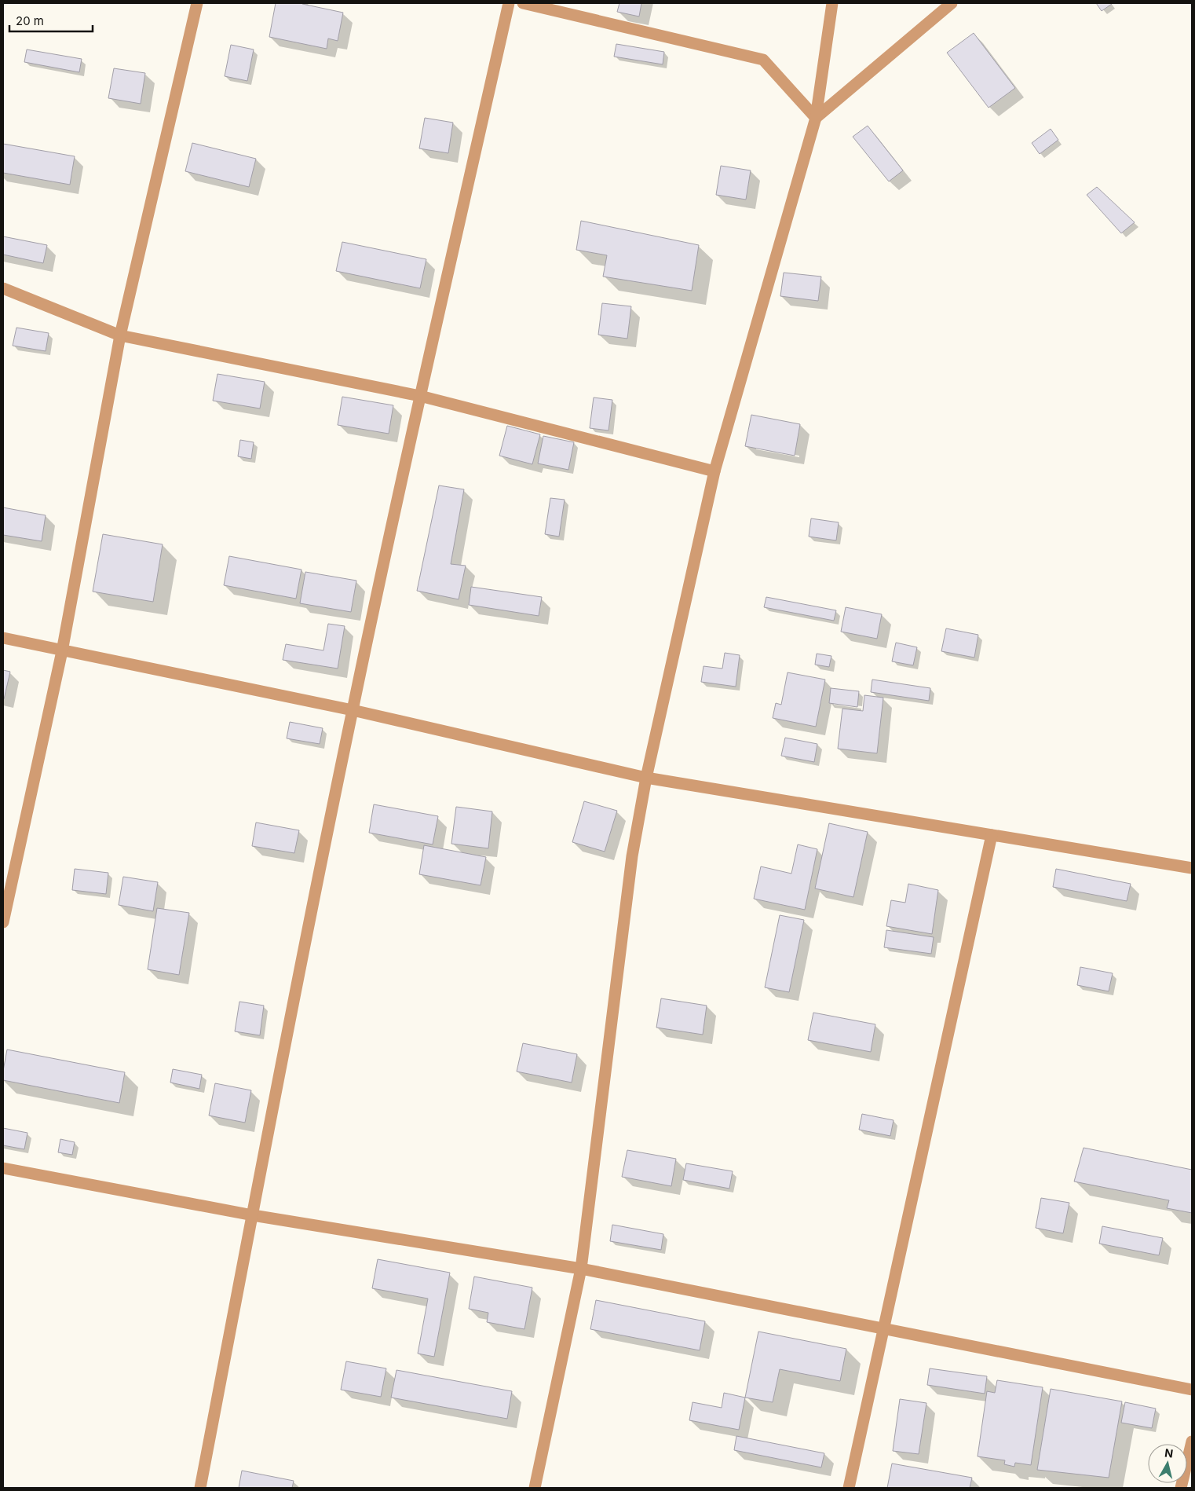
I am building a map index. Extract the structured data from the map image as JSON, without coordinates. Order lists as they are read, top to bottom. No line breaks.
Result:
{"scale_bar":"20 m","north":"top"}
